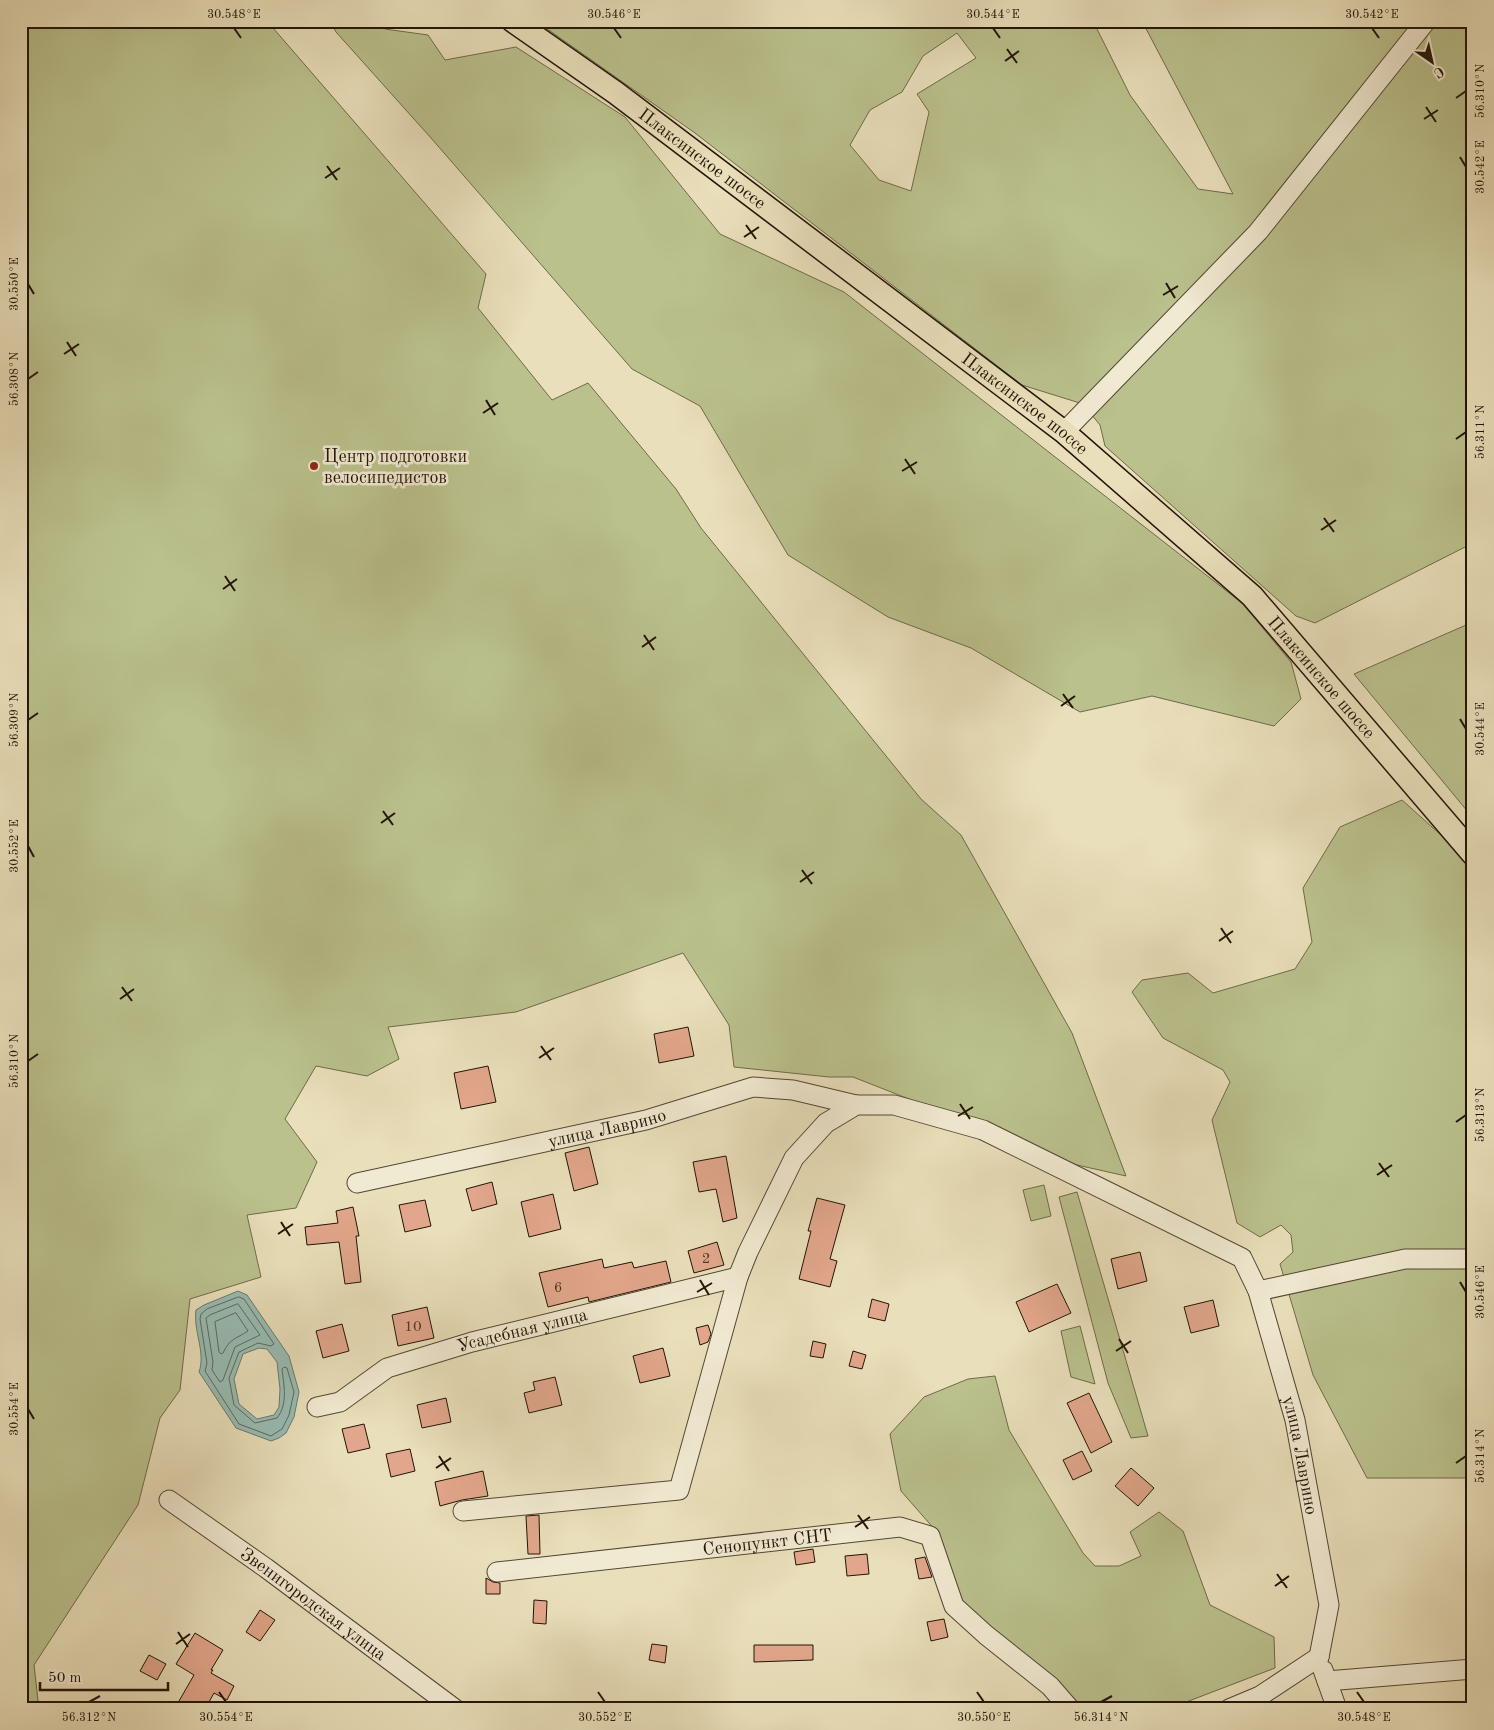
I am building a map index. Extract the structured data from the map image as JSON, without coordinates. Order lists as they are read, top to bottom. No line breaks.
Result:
{"streets":{"main road":["Плаксинское шоссе"],"street":["улица Лаврино","Усадебная улица","Сенопункт СНТ","Звенигородская улица"]},"places":["Центр подготовки велосипедистов"],"house_numbers":["2","6","10"],"scale_bar":"50 m","north":"bottom right","coordinates":["30.548°E","30.546°E","30.544°E","30.542°E","56.310°N","30.550°E","56.308°N","56.311°N","56.309°N","30.552°E","56.313°N","30.554°E","56.314°N","56.312°N"]}
